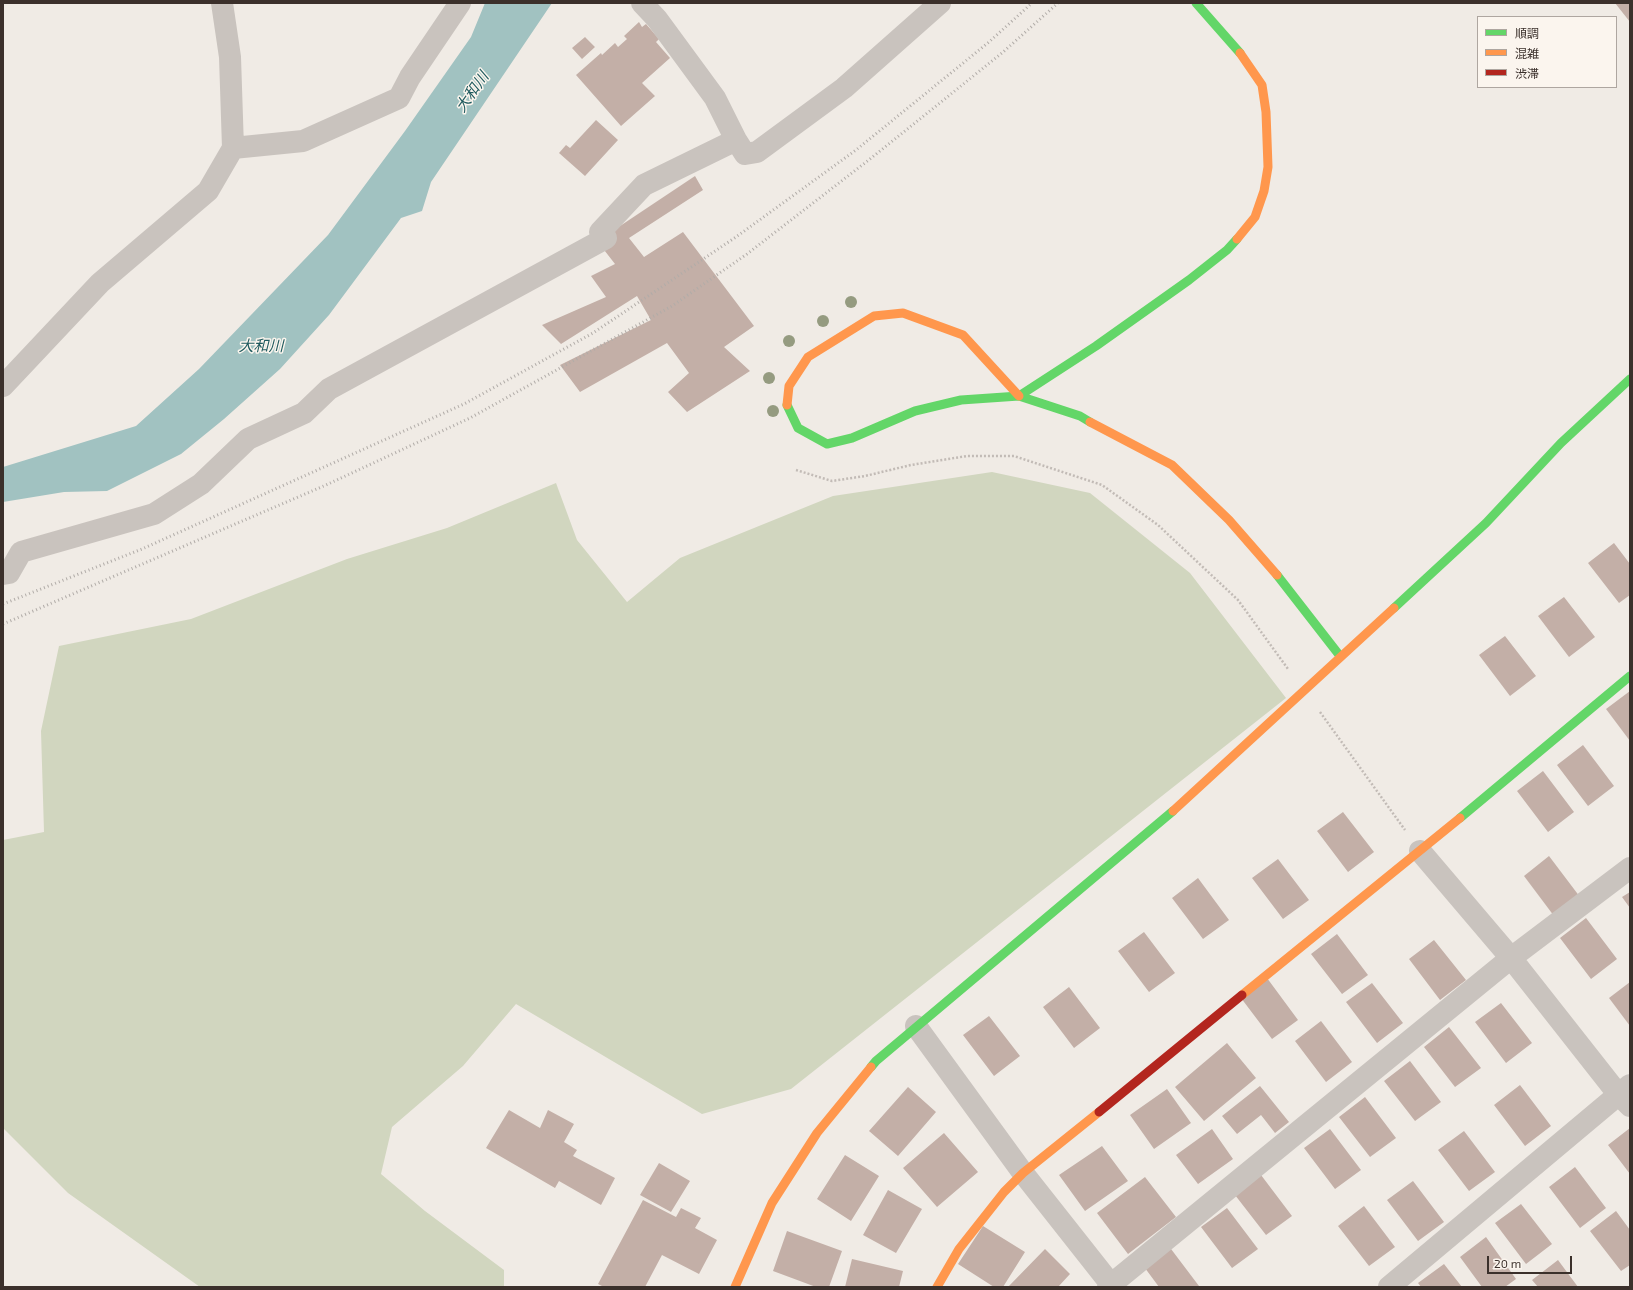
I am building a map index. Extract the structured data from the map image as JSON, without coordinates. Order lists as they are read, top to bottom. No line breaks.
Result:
{"water":["大和川"],"legend":["順調","混雑","渋滞"],"scale_bar":"20 m"}
